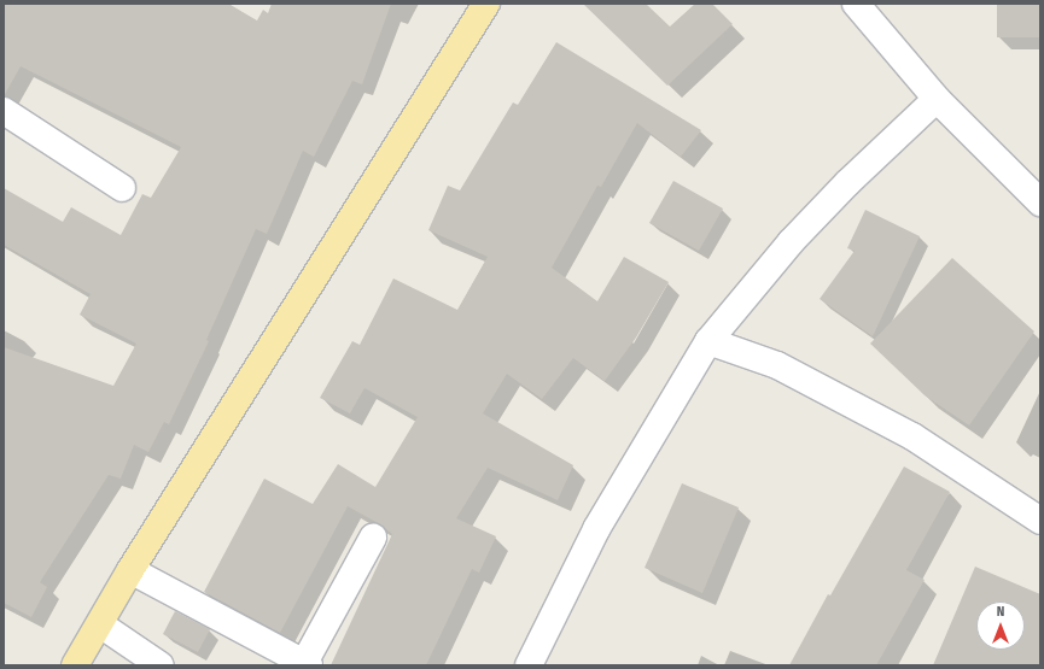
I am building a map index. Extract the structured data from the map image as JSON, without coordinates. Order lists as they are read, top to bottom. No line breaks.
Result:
{"north":"top"}
